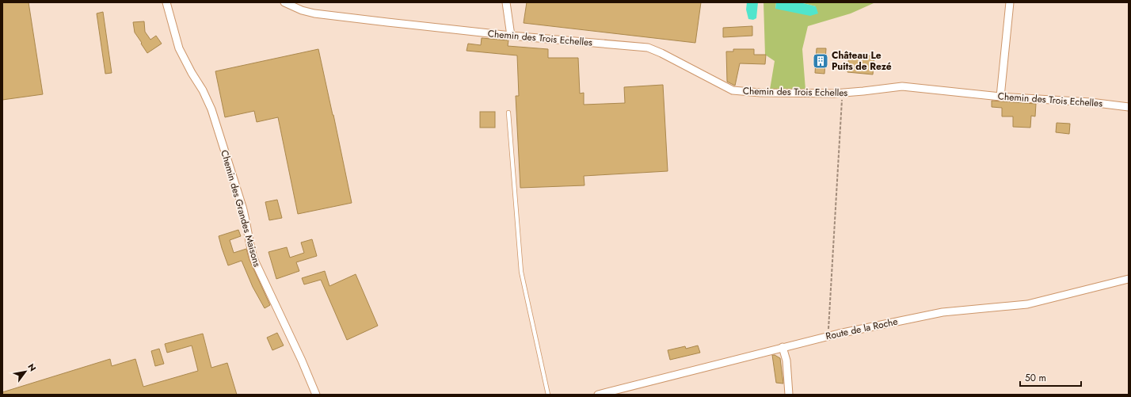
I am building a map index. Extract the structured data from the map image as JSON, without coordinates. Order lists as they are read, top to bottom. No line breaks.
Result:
{"streets":{"street":["Chemin des Trois Echelles","Chemin des Grandes Maisons","Route de la Roche"]},"places":{"building":["Château Le Puits de Rezé"]},"scale_bar":"50 m","north":"top right"}
